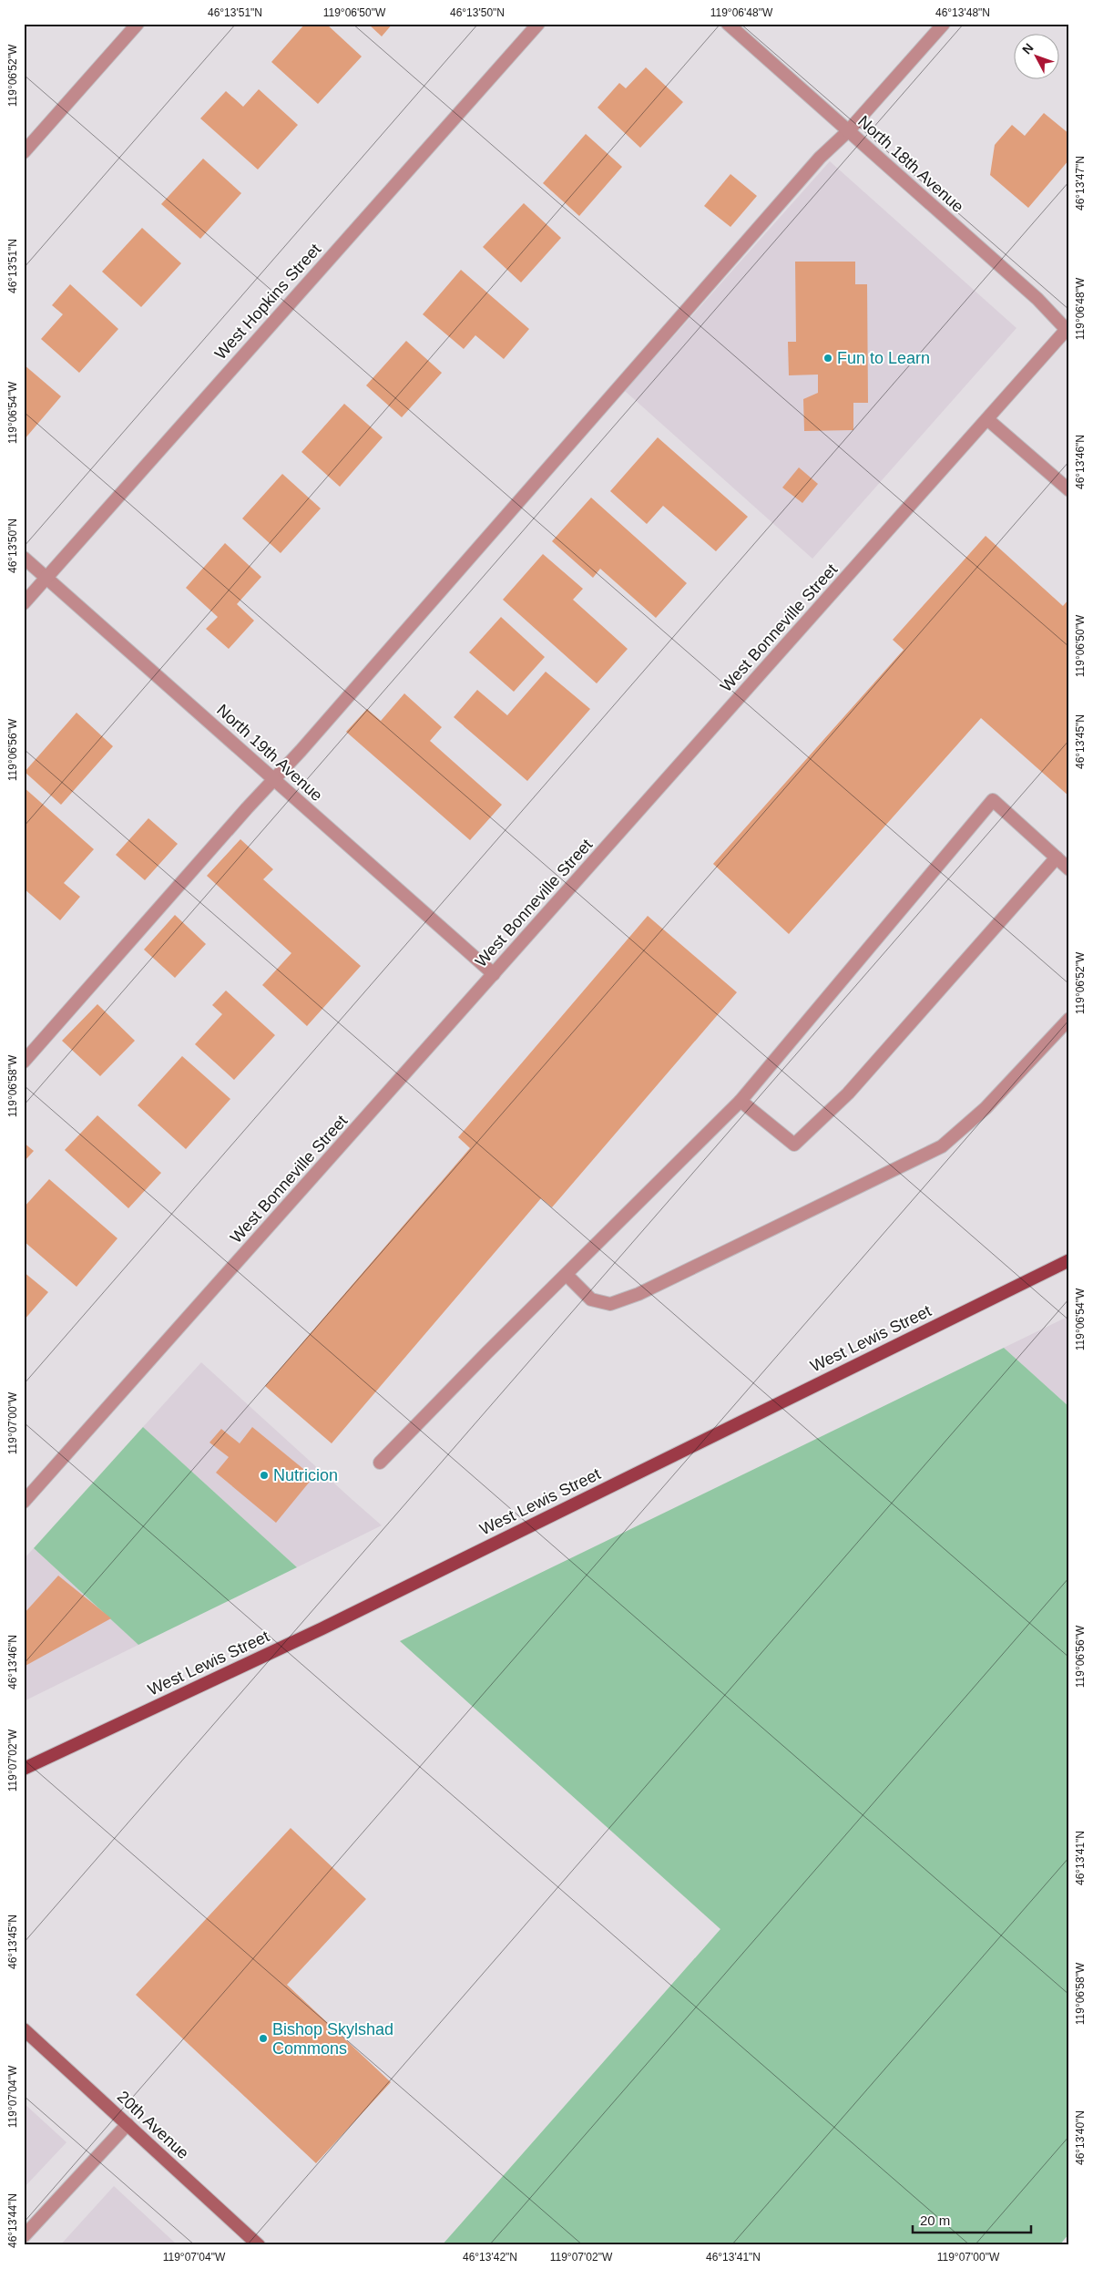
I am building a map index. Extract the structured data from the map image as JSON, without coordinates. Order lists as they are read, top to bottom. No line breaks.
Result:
{"streets":{"main road":["West Lewis Street","20th Avenue"],"street":["North 18th Avenue","West Hopkins Street","West Bonneville Street","North 19th Avenue"]},"crossings":[["North 18th Avenue","West Bonneville Street"],["West Hopkins Street","North 19th Avenue"],["West Bonneville Street","North 19th Avenue"]],"places":["Fun to Learn","Nutricion","Bishop Skylshad Commons"],"scale_bar":"20 m","north":"top left","coordinates":["46°13'51\"N","119°06'50\"W","46°13'50\"N","119°06'48\"W","46°13'48\"N","119°06'52\"W","46°13'47\"N","119°06'54\"W","46°13'46\"N","46°13'45\"N","119°06'56\"W","119°06'58\"W","119°07'00\"W","119°07'02\"W","46°13'41\"N","119°07'04\"W","46°13'40\"N","46°13'44\"N","46°13'42\"N"]}
